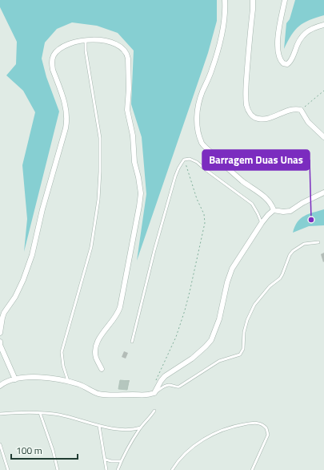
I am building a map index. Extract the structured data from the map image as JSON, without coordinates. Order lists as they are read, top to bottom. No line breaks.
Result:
{"places":["Barragem Duas Unas"],"scale_bar":"100 m"}
